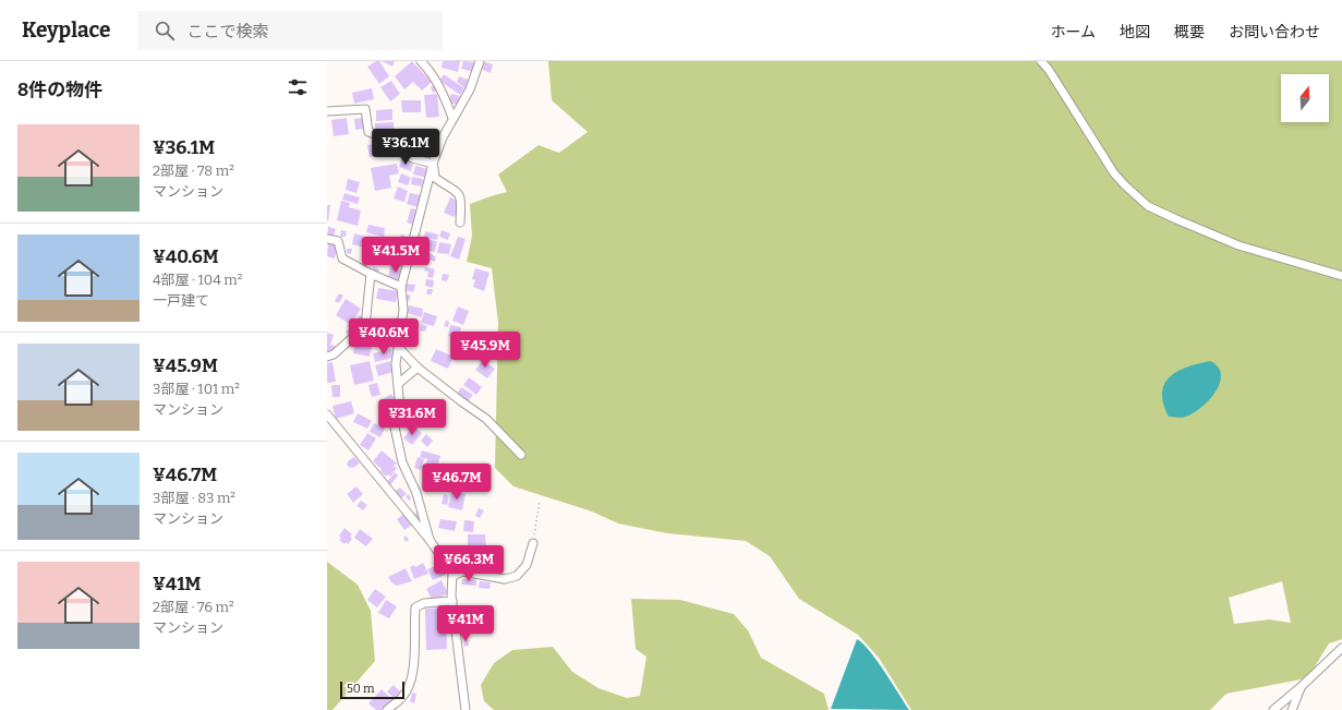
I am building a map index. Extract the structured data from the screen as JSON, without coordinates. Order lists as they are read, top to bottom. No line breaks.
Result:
{"scale_bar":"50 m","north":"top","page":{"header":"Keyplace","search":"ここで検索","nav":["ホーム","地図","概要","お問い合わせ"],"heading":"8件の物件","list":[{"name":"¥36.1M","note":"2部屋 · 78 m² · マンション"},{"name":"¥40.6M","note":"4部屋 · 104 m² · 一戸建て"},{"name":"¥45.9M","note":"3部屋 · 101 m² · マンション"},{"name":"¥46.7M","note":"3部屋 · 83 m² · マンション"},{"name":"¥41M","note":"2部屋 · 76 m² · マンション"}],"price":["¥36.1M","¥41.5M","¥40.6M","¥45.9M","¥31.6M","¥46.7M","¥66.3M","¥41M"],"scale":"50 m"}}
